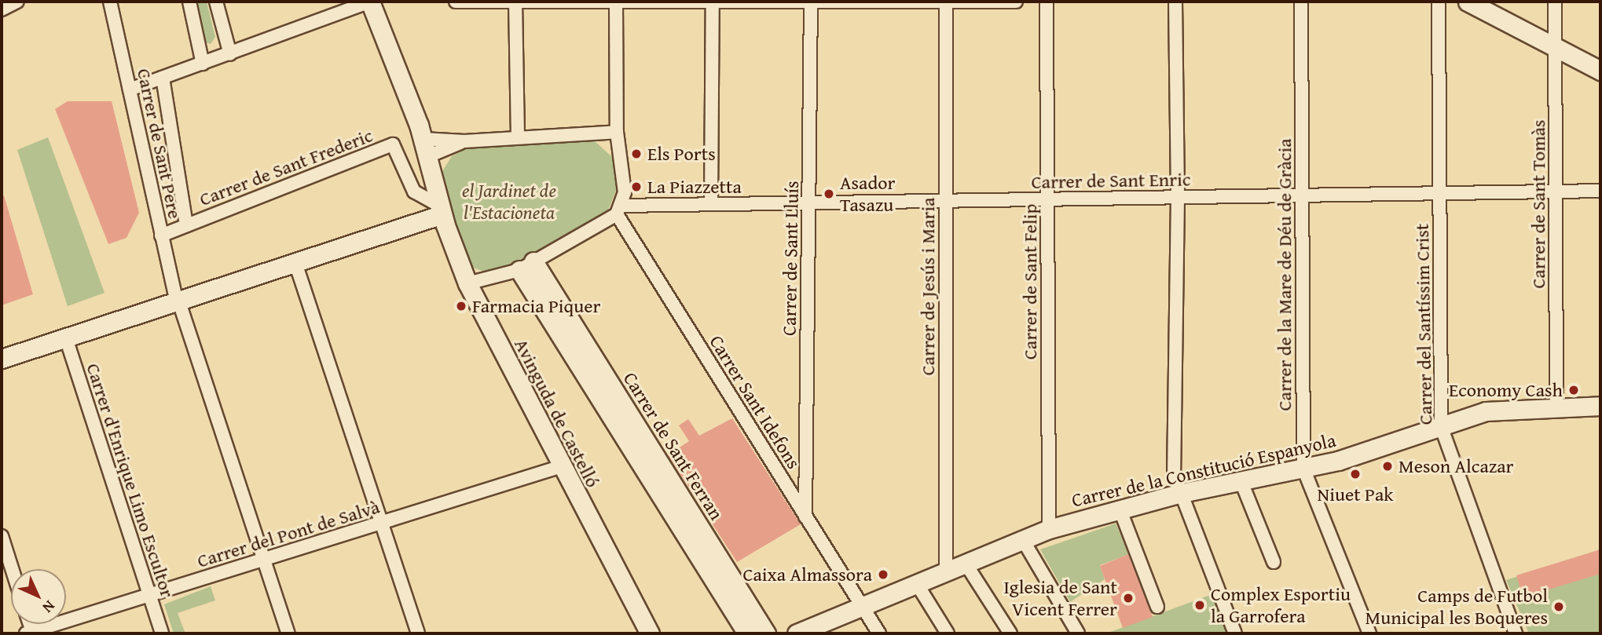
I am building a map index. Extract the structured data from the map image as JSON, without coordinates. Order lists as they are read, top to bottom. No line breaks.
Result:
{"streets":{"street":["Carrer de Sant Pere","Carrer de Sant Frederic","Carrer de Sant Enric","Carrer de Sant Tomàs","Carrer de Sant Lluís","Carrer de la Mare de Déu de Gràcia","Carrer de Sant Felip","Carrer de Jesús i Maria","Carrer del Santíssim Crist","Carrer Sant Idefons","Avinguda de Castelló","Carrer de Sant Ferran","Carrer de la Constitució Espanyola","Carrer d'Enrique Limo Escultor","Carrer del Pont de Salvà"]},"crossings":[["Carrer de Sant Pere","Carrer de Sant Frederic"],["Carrer de Sant Pere","Carrer del Pont de Salvà"],["Carrer de Sant Frederic","Avinguda de Castelló"],["Carrer de Sant Enric","Carrer de Sant Tomàs"],["Carrer de Sant Enric","Carrer de Sant Lluís"],["Carrer de Sant Enric","Carrer de la Mare de Déu de Gràcia"],["Carrer de Sant Enric","Carrer de Sant Felip"],["Carrer de Sant Enric","Carrer de Jesús i Maria"],["Carrer de Sant Enric","Carrer del Santíssim Crist"],["Carrer de Sant Enric","Carrer Sant Idefons"],["Carrer de Sant Tomàs","Carrer de la Constitució Espanyola"],["Carrer de Sant Lluís","Carrer Sant Idefons"],["Carrer de la Mare de Déu de Gràcia","Carrer de la Constitució Espanyola"],["Carrer de Sant Felip","Carrer de la Constitució Espanyola"],["Carrer de Jesús i Maria","Carrer de la Constitució Espanyola"],["Carrer del Santíssim Crist","Carrer de la Constitució Espanyola"],["Carrer Sant Idefons","Carrer de la Constitució Espanyola"],["Avinguda de Castelló","Carrer del Pont de Salvà"],["Carrer d'Enrique Limo Escultor","Carrer del Pont de Salvà"]],"parks":["el Jardinet de l'Estacioneta"],"places":["Els Ports","La Piazzetta","Asador Tasazu","Farmacia Piquer","Economy Cash","Meson Alcazar","Niuet Pak","Caixa Almassora","Iglesia de Sant Vicent Ferrer","Complex Esportiu la Garrofera","Camps de Futbol Municipal les Boqueres"],"north":"bottom right"}
